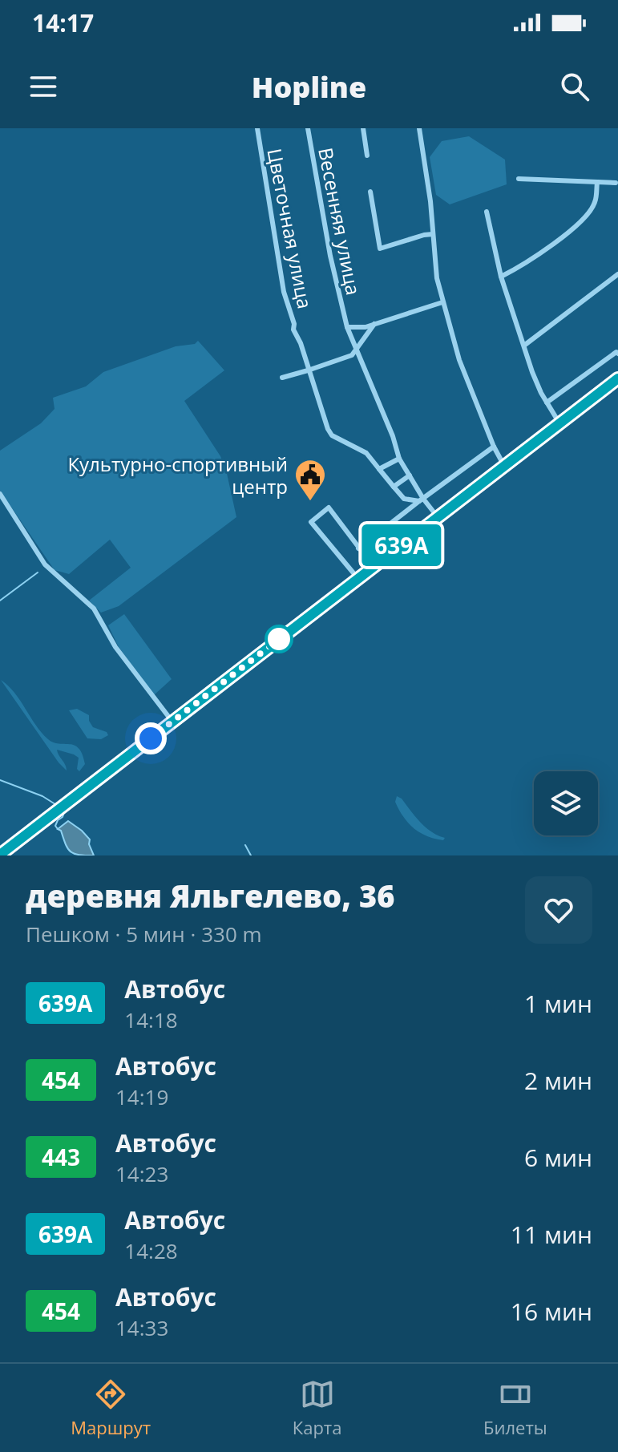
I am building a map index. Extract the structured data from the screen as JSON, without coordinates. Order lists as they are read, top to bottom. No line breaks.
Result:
{"streets":{"street":["Весенняя улица","Цветочная улица"]},"places":{"public building":["Культурно-спортивный центр"]},"lines":["bus line 639А"],"page":{"status":"14:17","header":"Hopline","on_map":"639А","heading":["деревня Яльгелево, 36","Пешком · 5 мин · 330 m"],"list":[{"mark":"639А","name":"Автобус","note":"14:18","value":"1 мин"},{"mark":"454","name":"Автобус","note":"14:19","value":"2 мин"},{"mark":"443","name":"Автобус","note":"14:23","value":"6 мин"},{"mark":"639А","name":"Автобус","note":"14:28","value":"11 мин"},{"mark":"454","name":"Автобус","note":"14:33","value":"16 мин"}],"tabs":["Маршрут","Карта","Билеты"]}}
